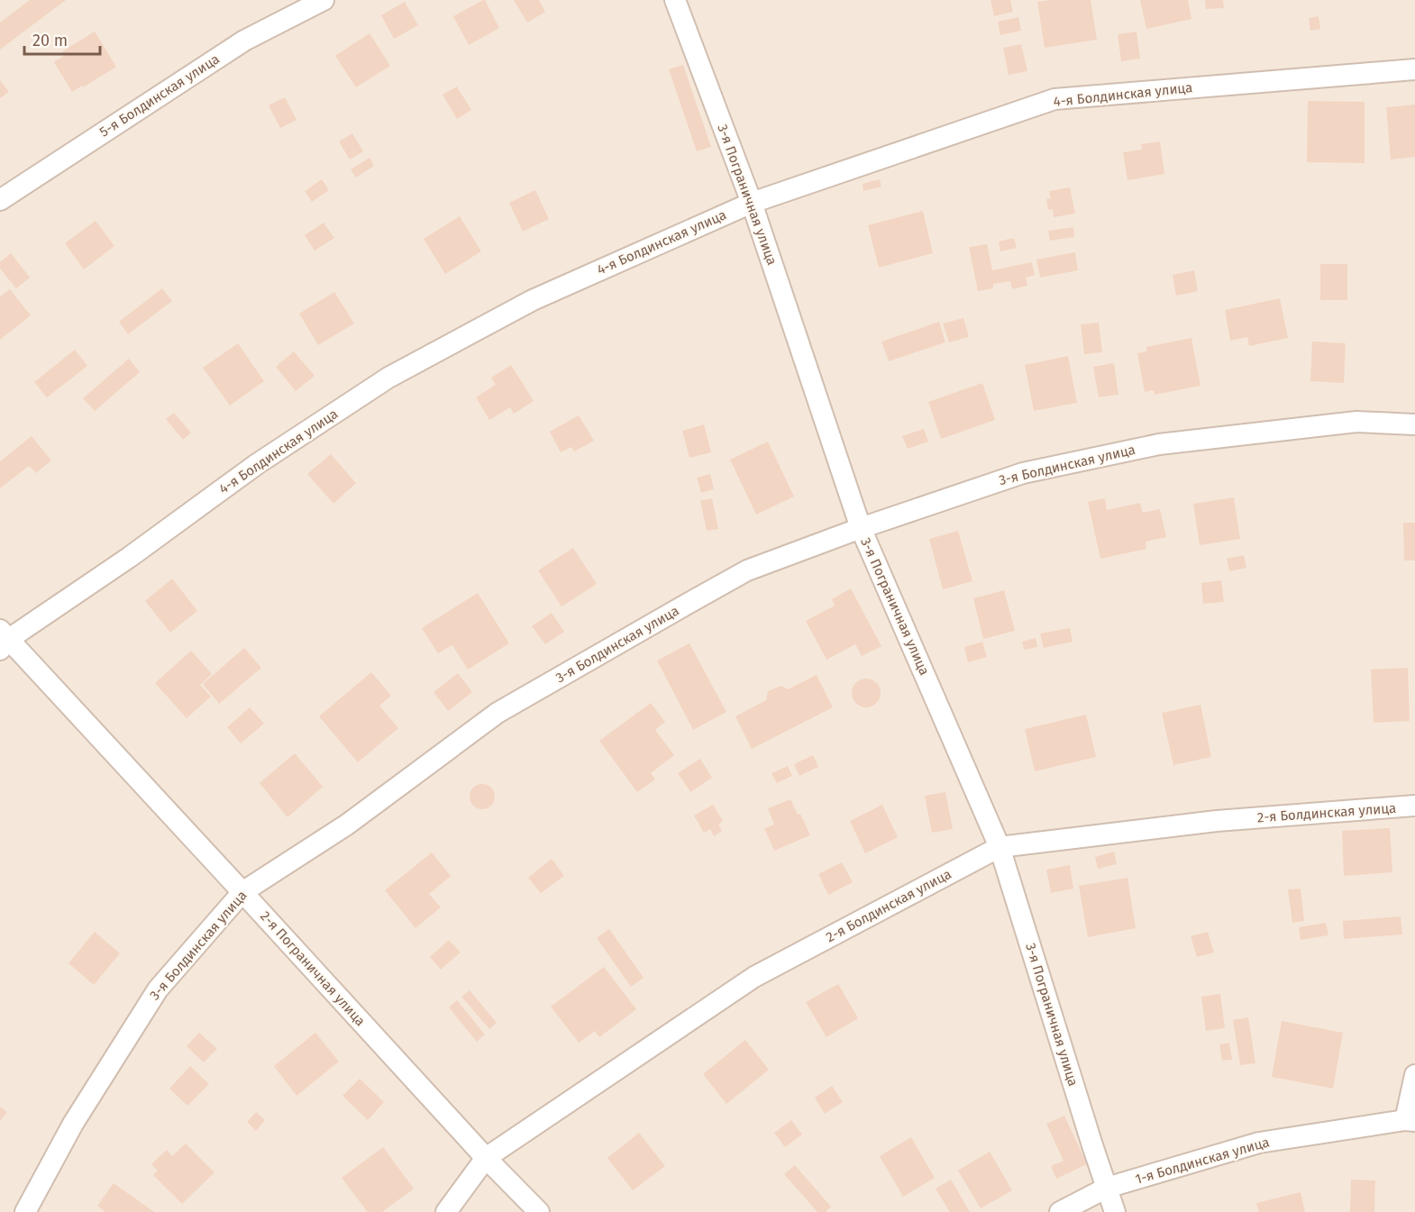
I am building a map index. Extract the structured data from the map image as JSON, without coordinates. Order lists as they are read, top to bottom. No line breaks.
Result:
{"streets":{"street":["4-я Болдинская улица","5-я Болдинская улица","3-я Пограничная улица","3-я Болдинская улица","2-я Болдинская улица","2-я Пограничная улица","1-я Болдинская улица"]},"crossings":[["4-я Болдинская улица","3-я Пограничная улица"],["4-я Болдинская улица","2-я Пограничная улица"],["3-я Пограничная улица","3-я Болдинская улица"],["3-я Пограничная улица","2-я Болдинская улица"],["3-я Пограничная улица","1-я Болдинская улица"],["3-я Болдинская улица","2-я Пограничная улица"],["2-я Болдинская улица","2-я Пограничная улица"]],"scale_bar":"20 m"}
